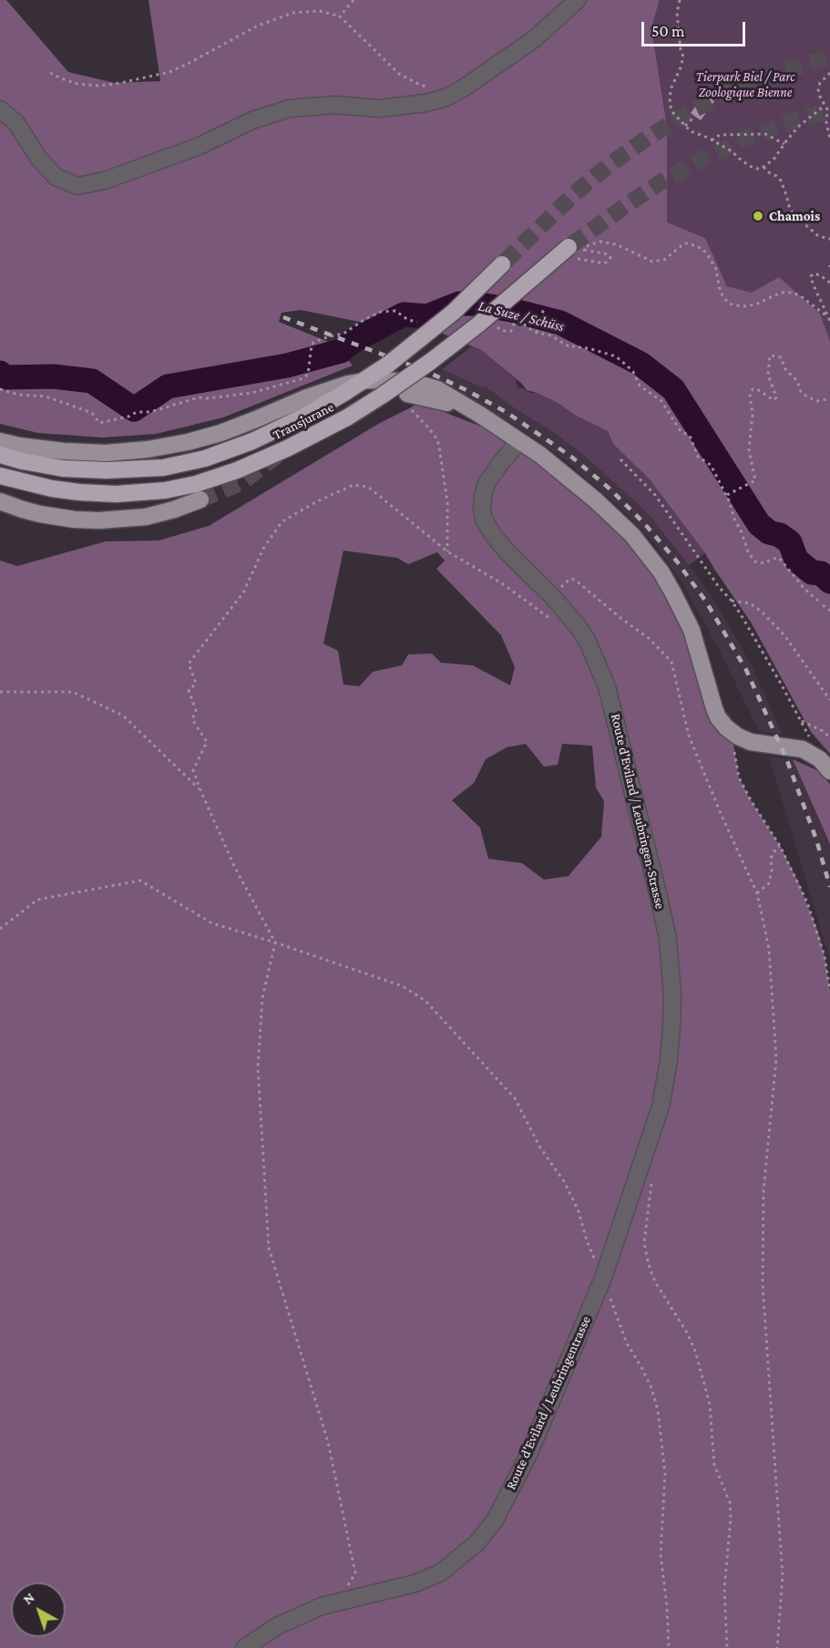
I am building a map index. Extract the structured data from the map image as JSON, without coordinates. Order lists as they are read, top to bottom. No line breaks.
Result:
{"streets":{"highway":["Transjurane"],"street":["Route d'Evilard / Leubringen-Strasse","Route d'Evilard / Leubringentrasse"]},"crossings":[["Route d'Evilard / Leubringen-Strasse","Route d'Evilard / Leubringentrasse"]],"water":["La Suze / Schüss"],"parks":["Tierpark Biel / Parc Zoologique Bienne"],"places":["Chamois"],"scale_bar":"50 m","north":"top left"}
